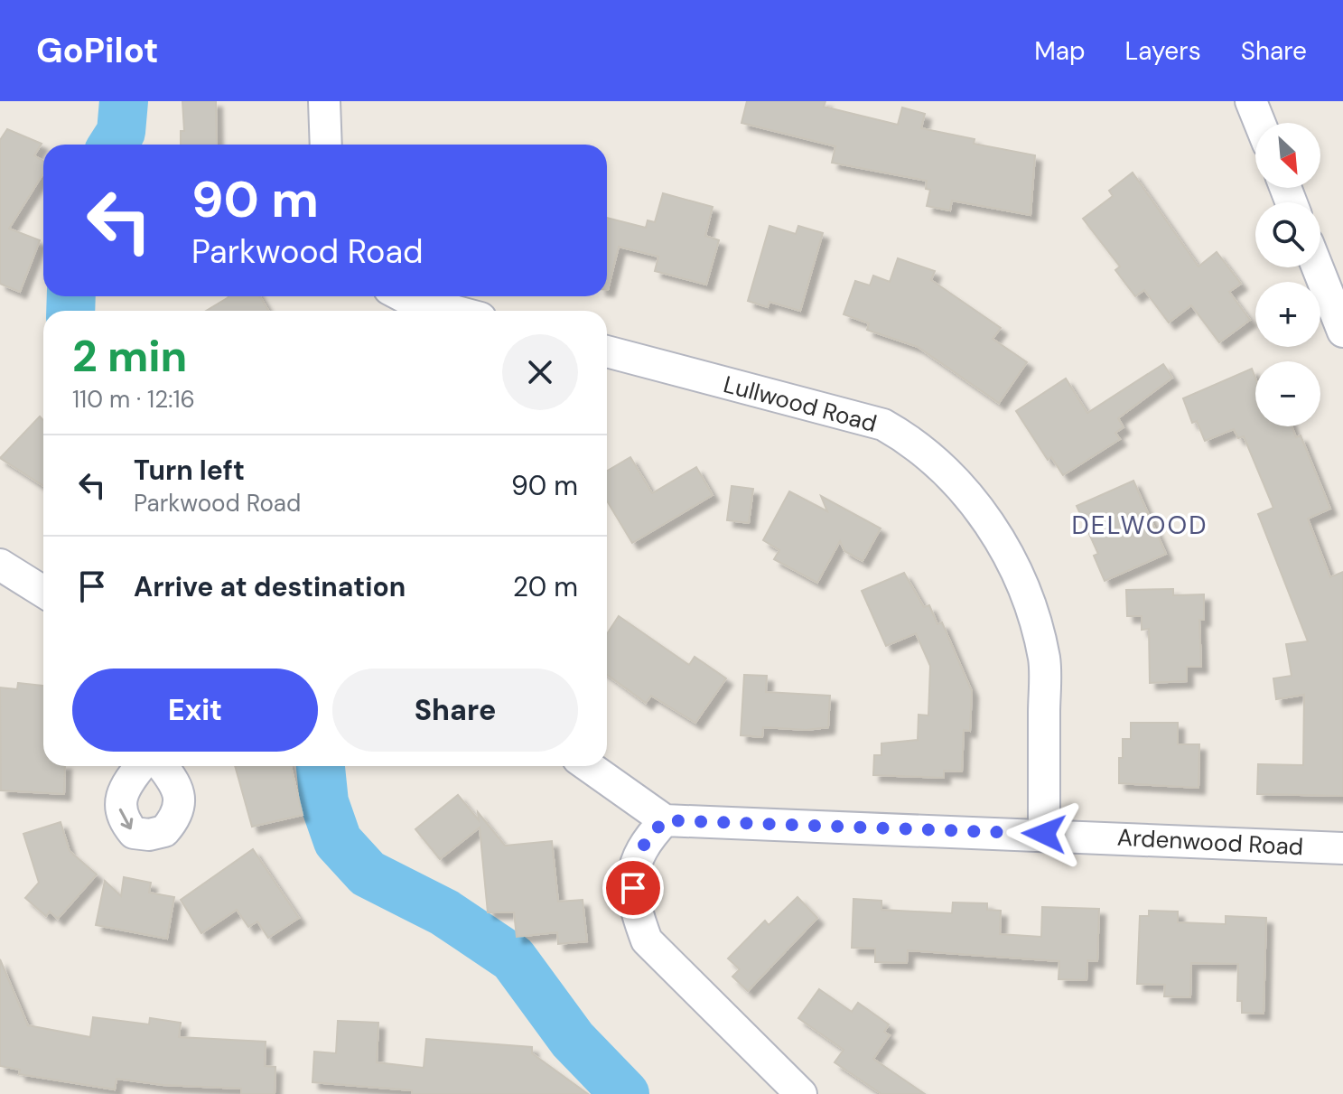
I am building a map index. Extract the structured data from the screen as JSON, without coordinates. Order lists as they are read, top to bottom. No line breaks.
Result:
{"streets":{"street":["Lullwood Road","Ardenwood Road"]},"crossings":[["Lullwood Road","Ardenwood Road"]],"districts":["DELWOOD"],"north":"bottom right","page":{"header":"GoPilot","nav":["Map","Layers","Share"],"map_buttons":["+","−"],"turn":["90 m","Parkwood Road"],"heading":["2 min","110 m · 12:16"],"list":[{"name":"Turn left","note":"Parkwood Road","value":"90 m"},{"name":"Arrive at destination","value":"20 m"}],"buttons":["Exit","Share"]}}
